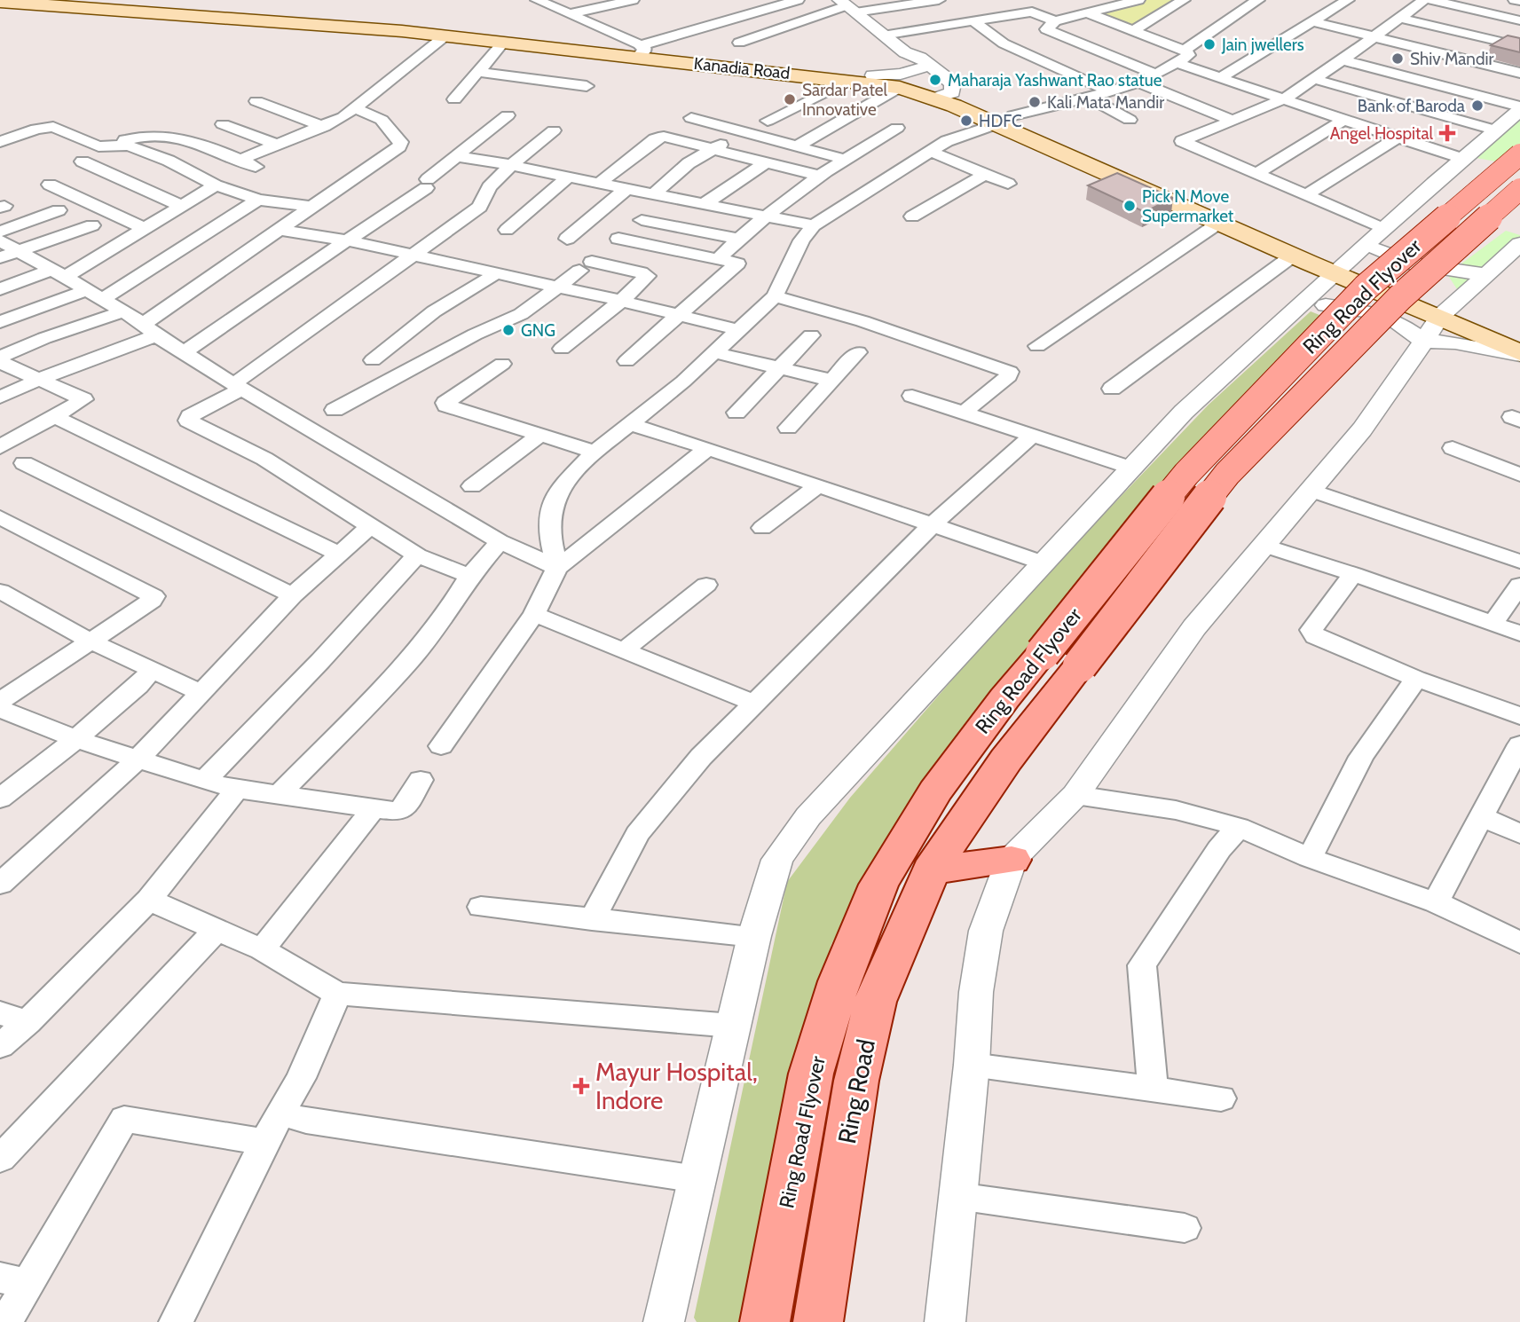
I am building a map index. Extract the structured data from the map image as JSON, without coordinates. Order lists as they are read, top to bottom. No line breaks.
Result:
{"streets":{"main road":["Kanadia Road","Ring Road Flyover","Ring Road"]},"crossings":[["Ring Road Flyover","Ring Road"]],"places":{"other":["Jain jwellers","Shiv Mandir","Maharaja Yashwant Rao statue","Sardar Patel Innovative","Kali Mata Mandir","Bank of Baroda","HDFC","Pick N Move Supermarket","GNG"],"health":["Angel Hospital","Mayur Hospital, Indore"]}}
